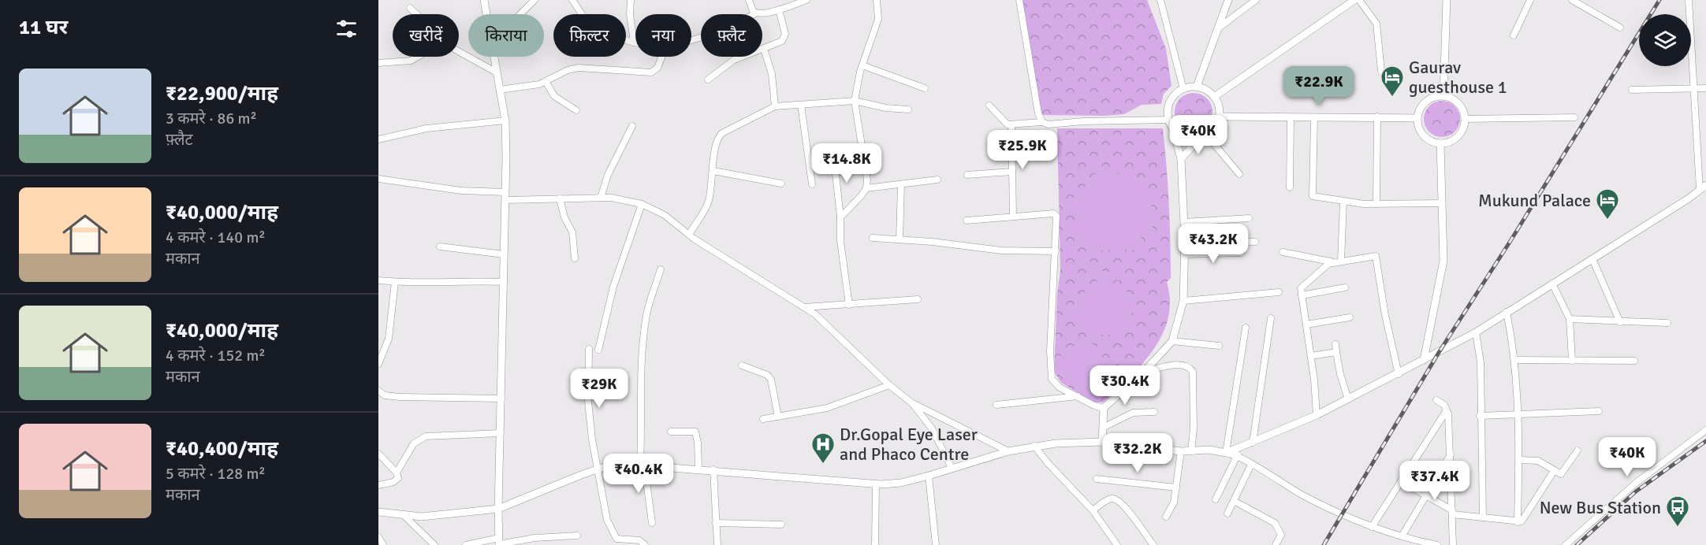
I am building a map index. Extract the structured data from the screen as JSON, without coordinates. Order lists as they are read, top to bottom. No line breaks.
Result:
{"places":{"hotel":["Gaurav guesthouse 1","Mukund Palace"],"hospital":["Dr.Gopal Eye Laser and Phaco Centre"],"bus stop":["New Bus Station"]},"page":{"heading":"11 घर","chip":["खरीदें","किराया","फ़िल्टर","नया","फ़्लैट"],"list":[{"name":"₹22,900/माह","note":"3 कमरे · 86 m² · फ़्लैट"},{"name":"₹40,000/माह","note":"4 कमरे · 140 m² · मकान"},{"name":"₹40,000/माह","note":"4 कमरे · 152 m² · मकान"},{"name":"₹40,400/माह","note":"5 कमरे · 128 m² · मकान"}],"price":["₹22.9K","₹40K","₹25.9K","₹14.8K","₹43.2K","₹30.4K","₹29K","₹32.2K","₹40K","₹40.4K","₹37.4K"]}}
